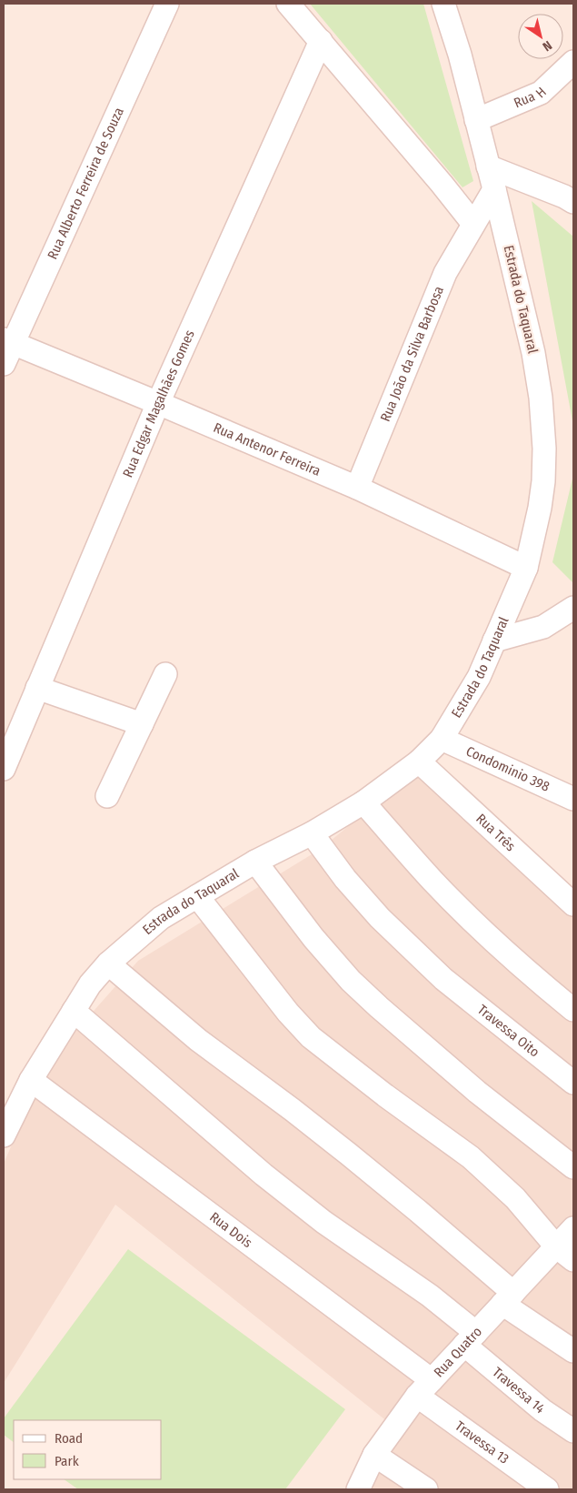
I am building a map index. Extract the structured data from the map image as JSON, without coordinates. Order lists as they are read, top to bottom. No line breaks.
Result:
{"streets":{"street":["Rua H","Rua Alberto Ferreira de Souza","Estrada do Taquaral","Rua João da Silva Barbosa","Rua Edgar Magalhães Gomes","Rua Antenor Ferreira","Condominio 398","Rua Três","Travessa Oito","Rua Dois","Rua Quatro","Travessa 14","Travessa 13"]},"crossings":[["Rua H","Estrada do Taquaral"],["Rua Alberto Ferreira de Souza","Rua Antenor Ferreira"],["Estrada do Taquaral","Rua João da Silva Barbosa"],["Estrada do Taquaral","Rua Antenor Ferreira"],["Estrada do Taquaral","Condominio 398"],["Estrada do Taquaral","Rua Três"],["Estrada do Taquaral","Travessa Oito"],["Estrada do Taquaral","Rua Dois"],["Estrada do Taquaral","Travessa 14"],["Rua João da Silva Barbosa","Rua Antenor Ferreira"],["Rua Edgar Magalhães Gomes","Rua Antenor Ferreira"],["Rua Dois","Rua Quatro"],["Rua Dois","Travessa 13"],["Rua Quatro","Travessa 14"],["Rua Quatro","Travessa 13"]],"legend":["Road","Park"],"north":"bottom right"}
